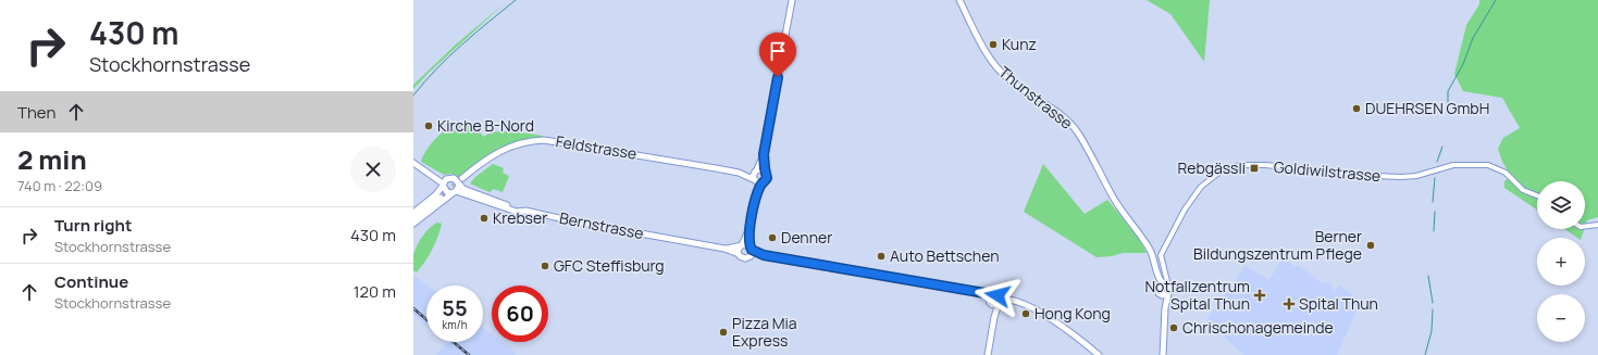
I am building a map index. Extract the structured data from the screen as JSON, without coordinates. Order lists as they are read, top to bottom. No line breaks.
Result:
{"streets":{"main road":["Thunstrasse","Feldstrasse","Bernstrasse"],"street":["Goldiwilstrasse"]},"crossings":[["Thunstrasse","Goldiwilstrasse"]],"places":{"other":["Kunz","DUEHRSEN GmbH","Kirche B-Nord","Krebser","Denner","Berner Bildungszentrum Pflege","Auto Bettschen","GFC Steffisburg","Hong Kong","Chrischonagemeinde","Pizza Mia Express"],"transit":["Rebgässli"],"health":["Notfallzentrum Spital Thun","Spital Thun"]},"page":{"turn":["430 m","Stockhornstrasse"],"then":"Then","heading":["2 min","740 m · 22:09"],"map_buttons":["+","−"],"list":[{"name":"Turn right","note":"Stockhornstrasse","value":"430 m"},{"name":"Continue","note":"Stockhornstrasse","value":"120 m"}],"speed":"55 km/h","limit":"60"}}
